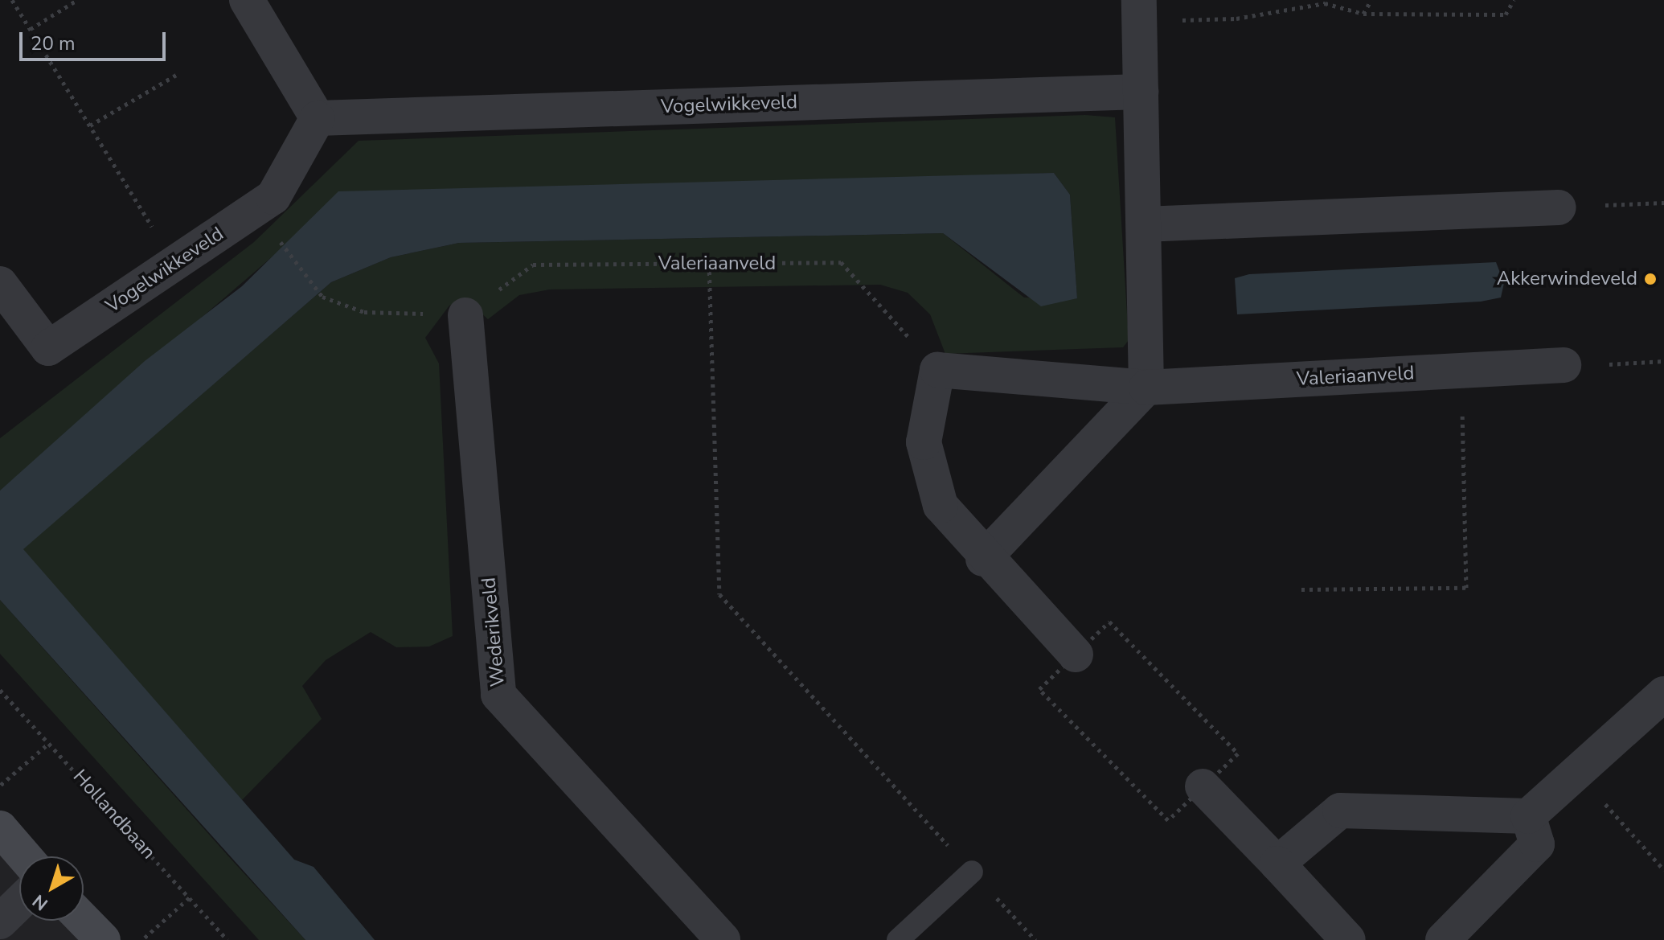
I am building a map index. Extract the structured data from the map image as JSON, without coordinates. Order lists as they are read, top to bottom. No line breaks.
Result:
{"streets":{"street":["Vogelwikkeveld","Valeriaanveld","Wederikveld"],"path":["Hollandbaan"]},"crossings":[["Valeriaanveld","Wederikveld"]],"places":["Akkerwindeveld"],"scale_bar":"20 m","north":"bottom left"}
